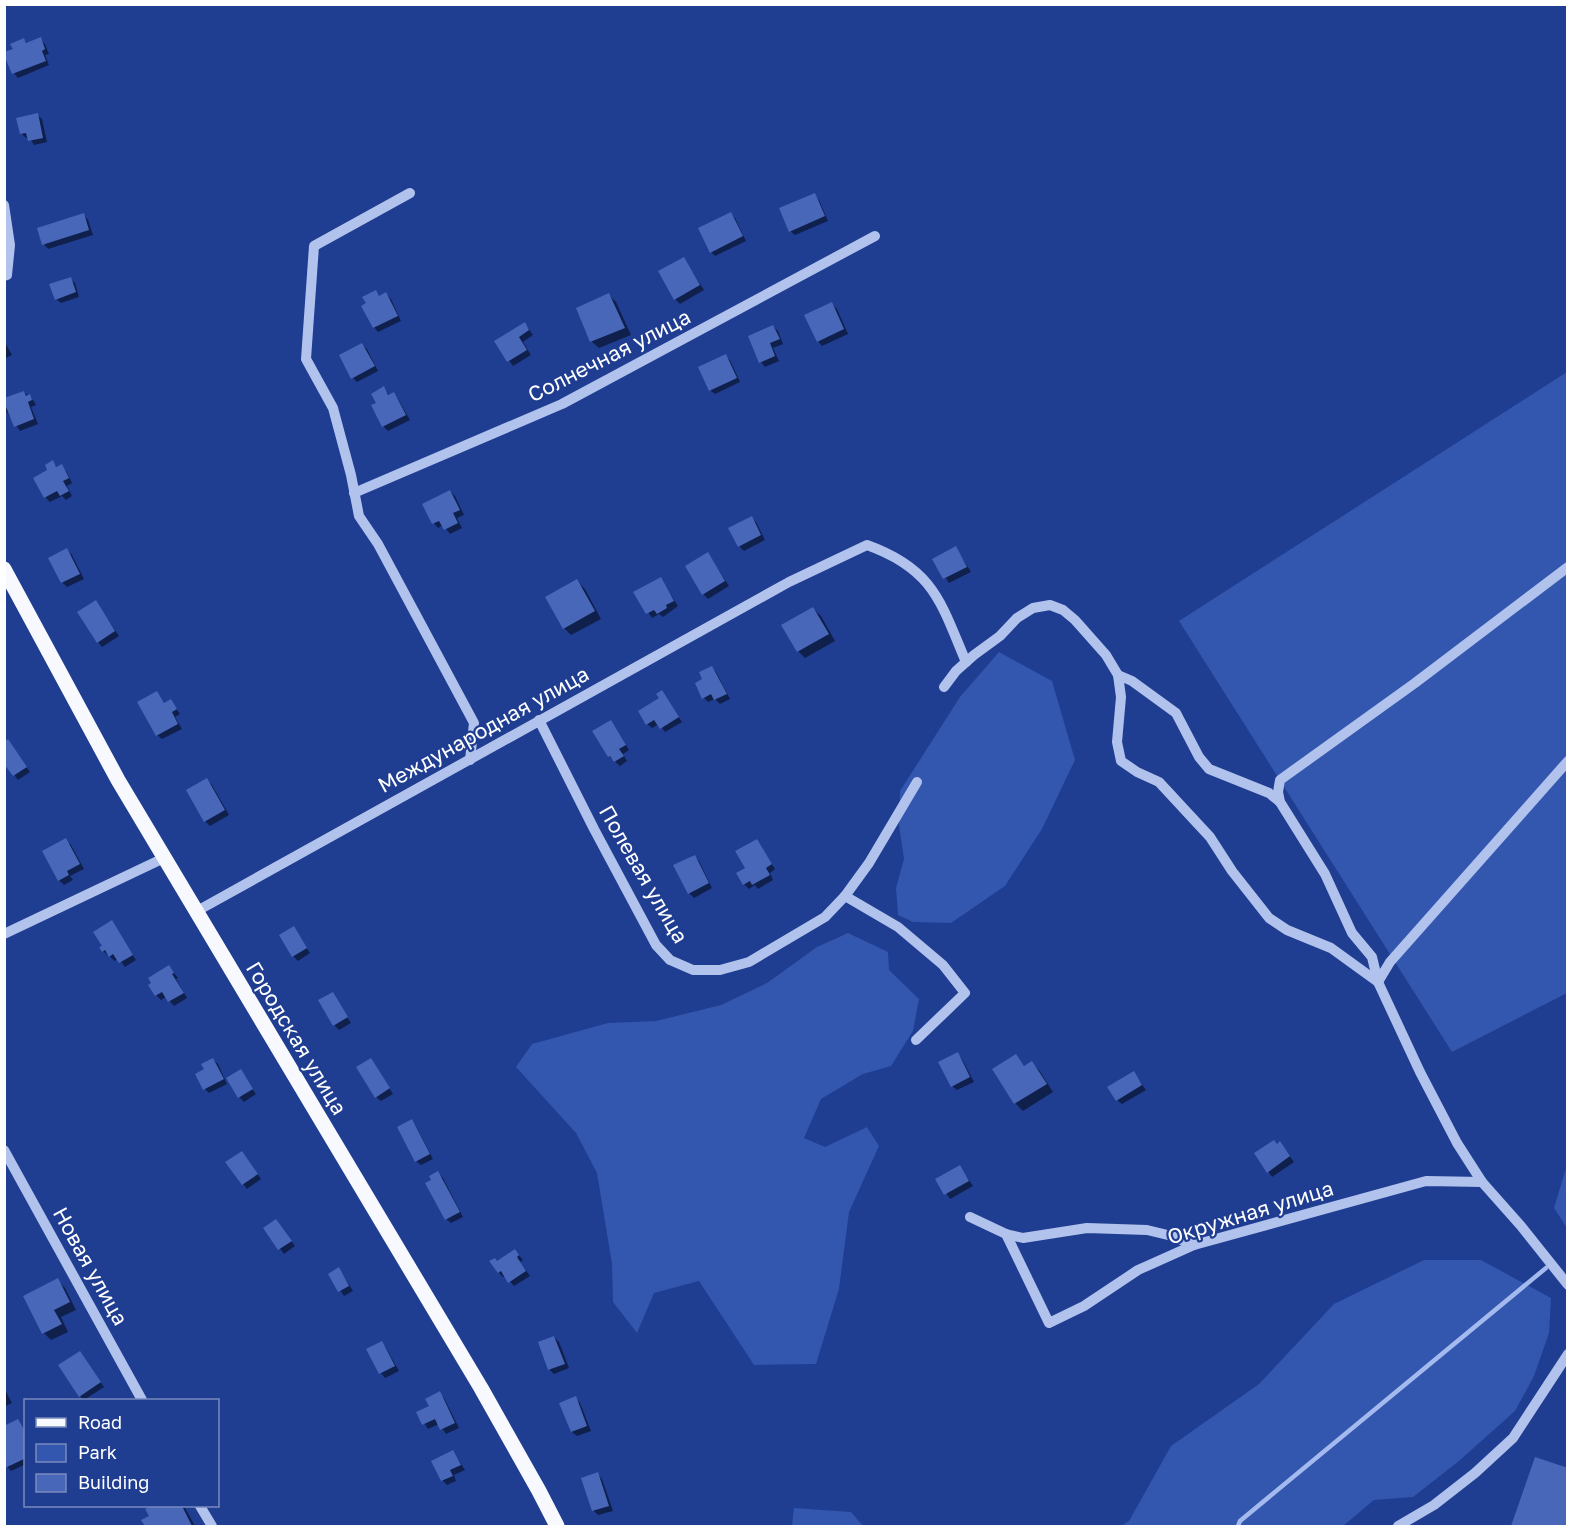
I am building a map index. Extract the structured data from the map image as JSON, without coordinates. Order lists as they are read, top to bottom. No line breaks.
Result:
{"streets":{"main road":["Городская улица"],"street":["Солнечная улица","Международная улица","Полевая улица","Окружная улица","Новая улица"]},"crossings":[["Международная улица","Полевая улица"],["Международная улица","Городская улица"]],"legend":["Road","Park","Building"]}
